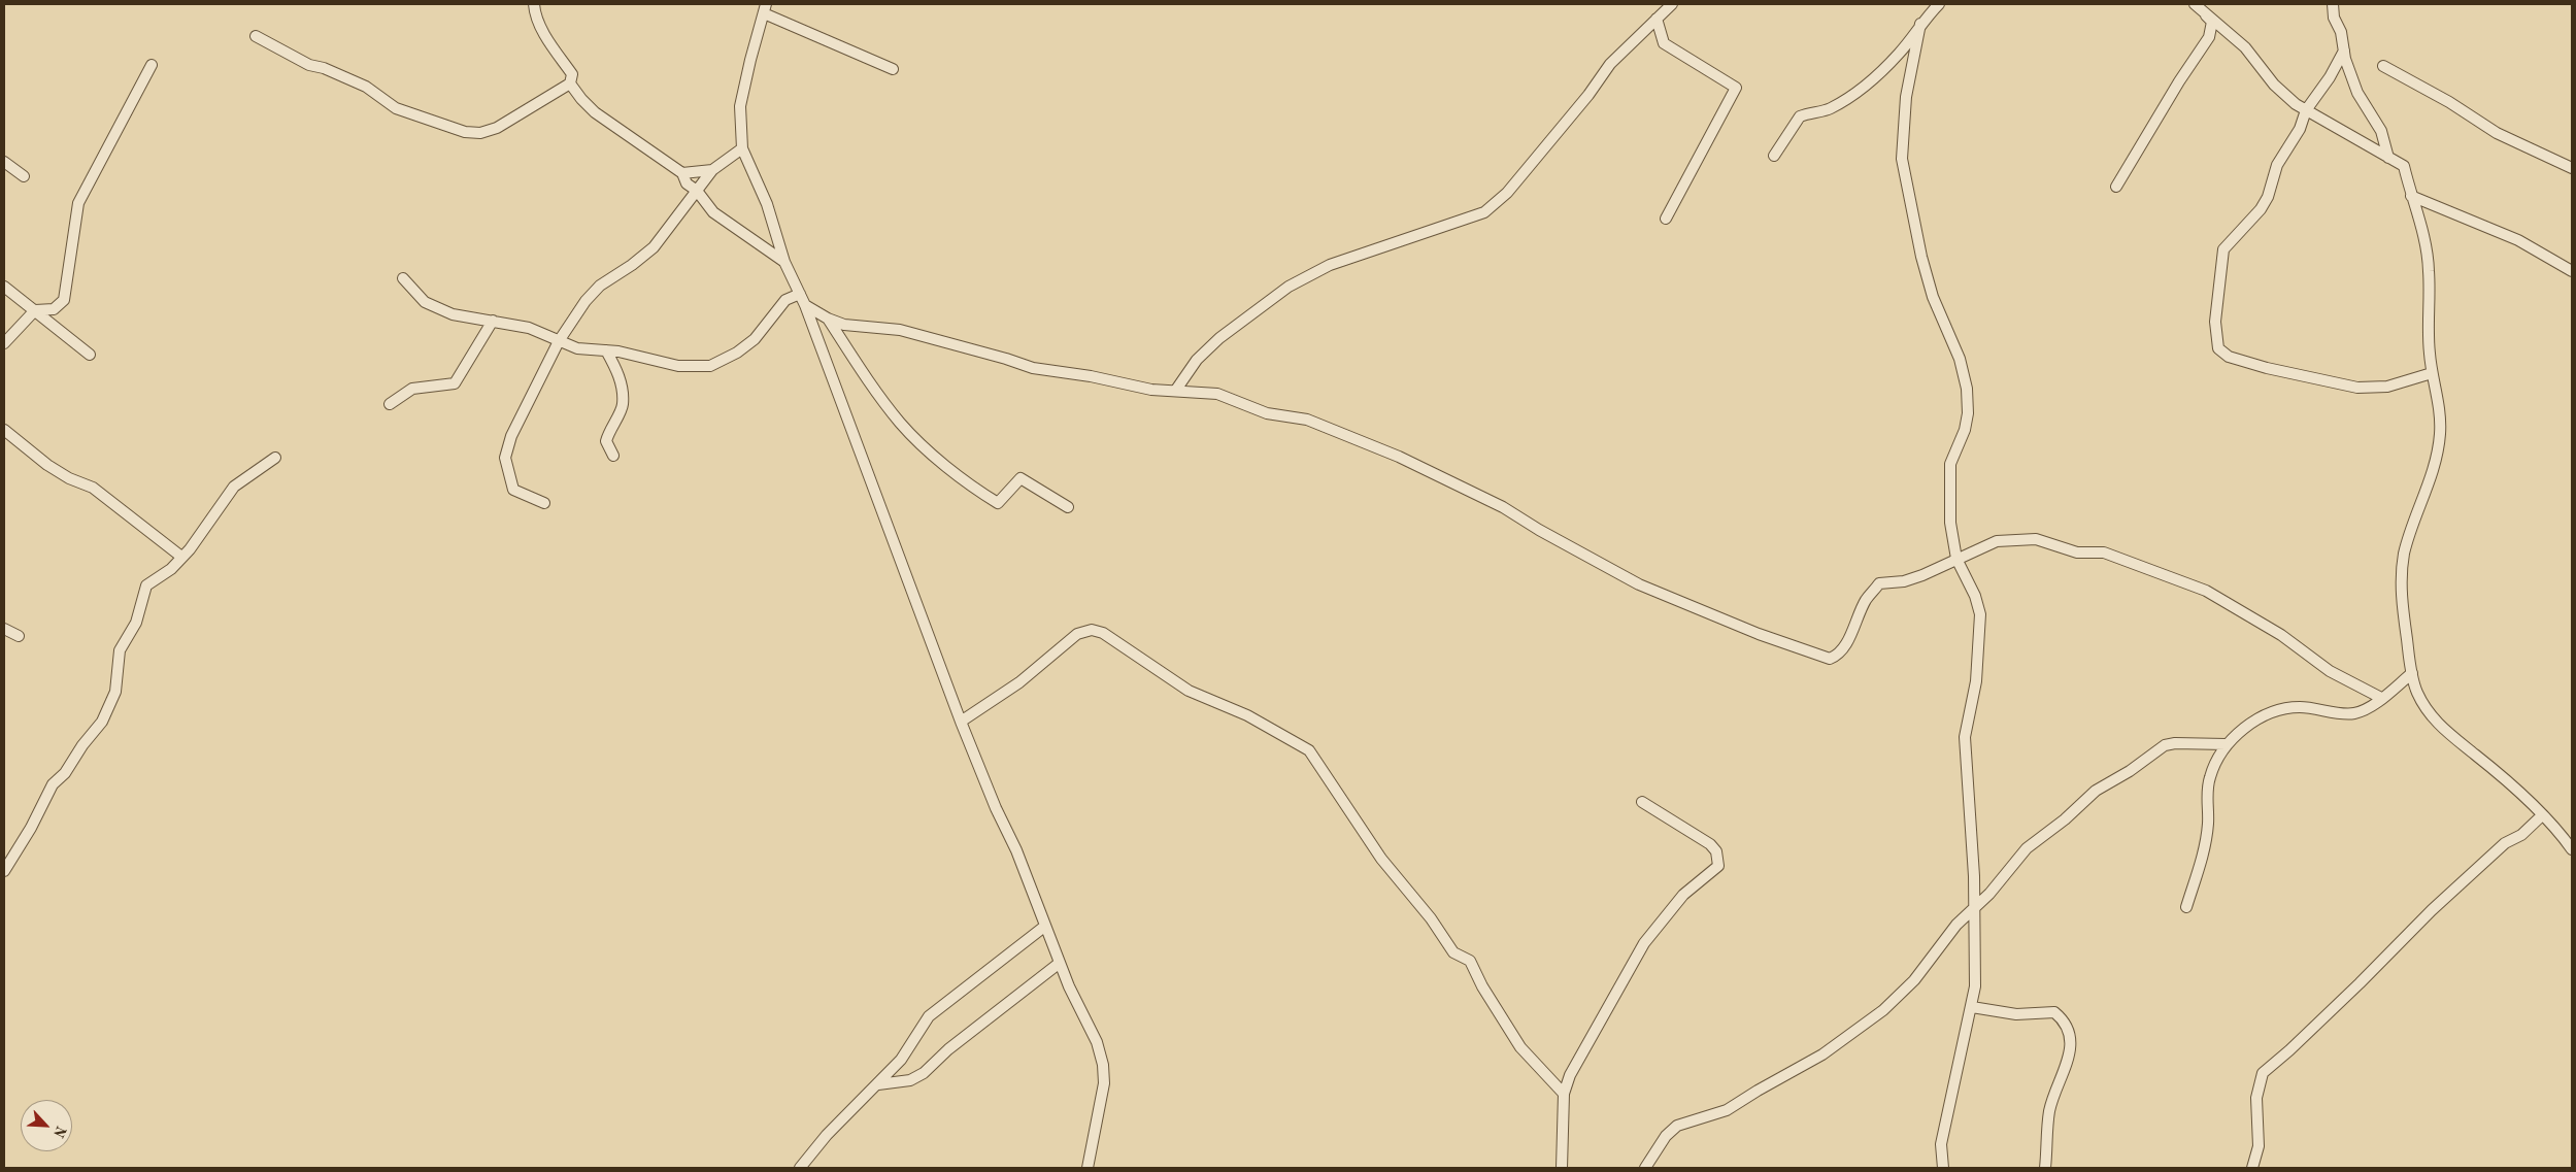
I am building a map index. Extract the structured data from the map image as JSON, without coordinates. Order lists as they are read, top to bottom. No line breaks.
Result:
{"north":"bottom right"}
